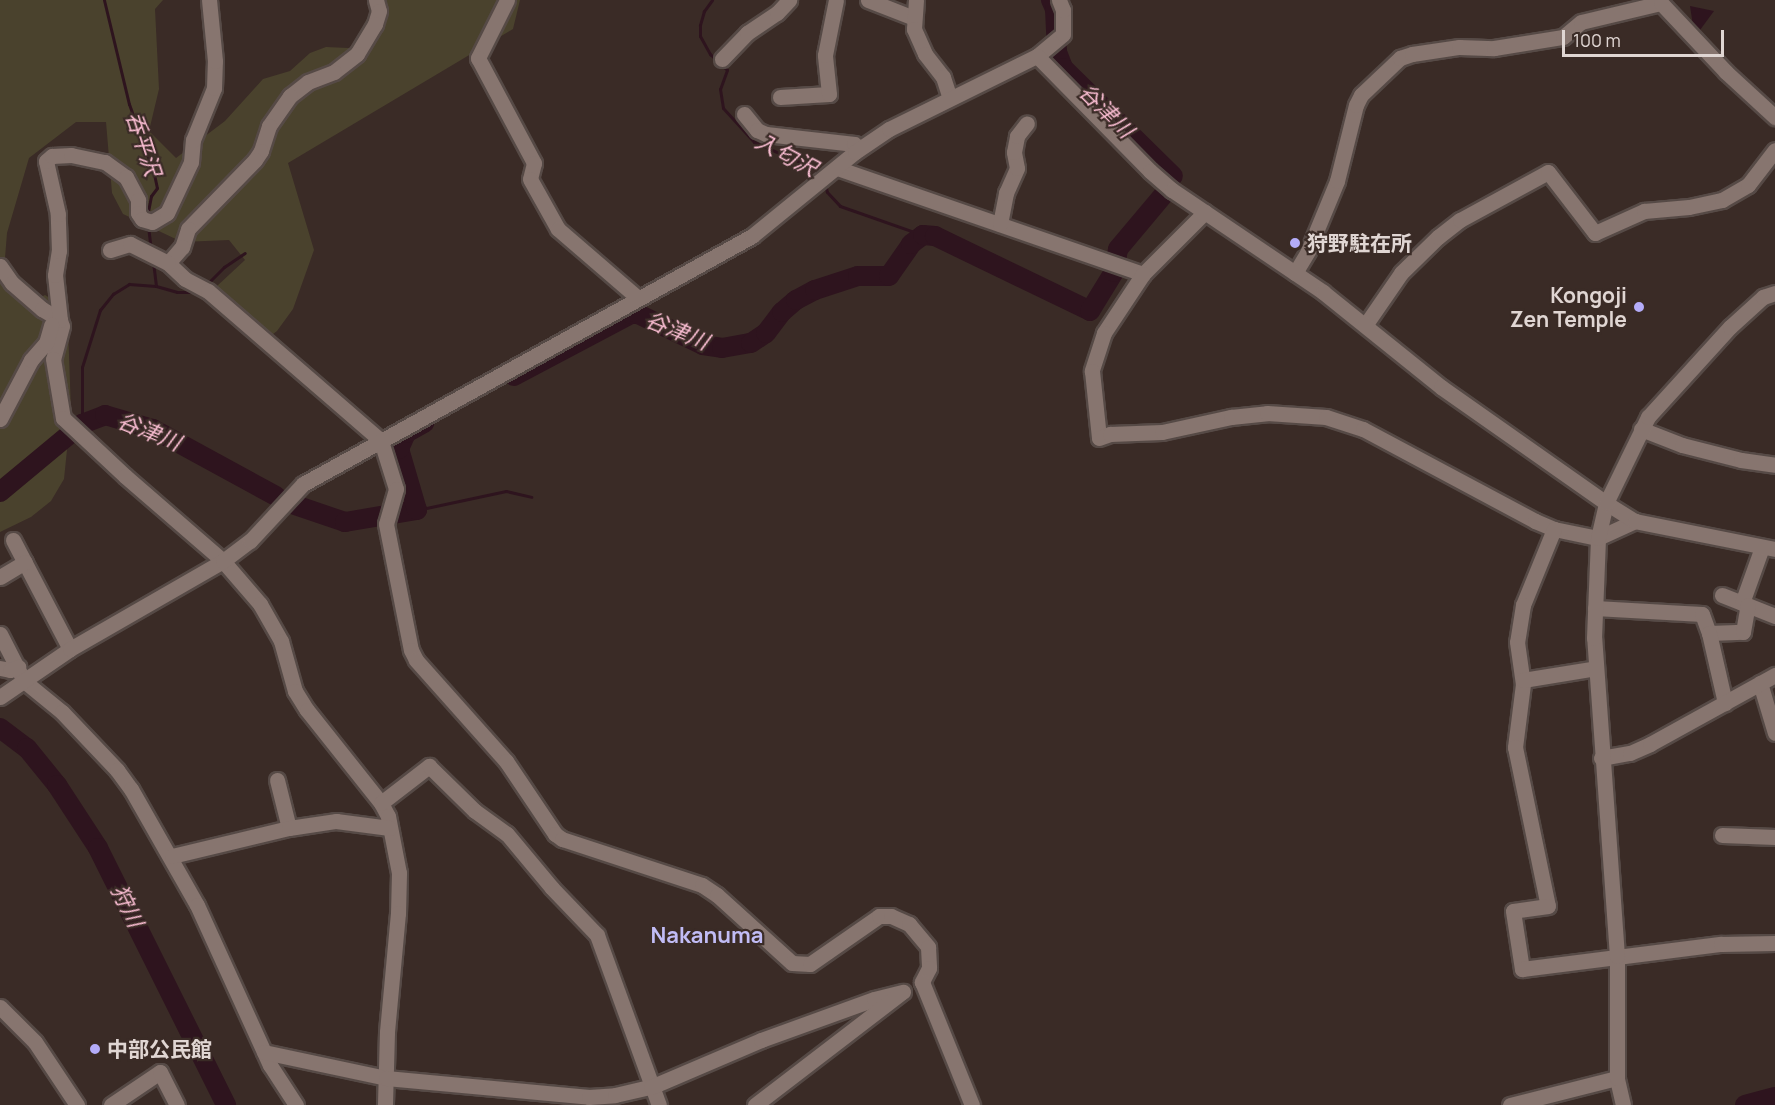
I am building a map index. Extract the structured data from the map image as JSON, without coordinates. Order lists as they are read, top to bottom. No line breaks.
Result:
{"districts":["Nakanuma"],"water":["谷津川","呑平沢","入匂沢","狩川"],"places":["狩野駐在所","Kongoji Zen Temple","中部公民館"],"scale_bar":"100 m"}
